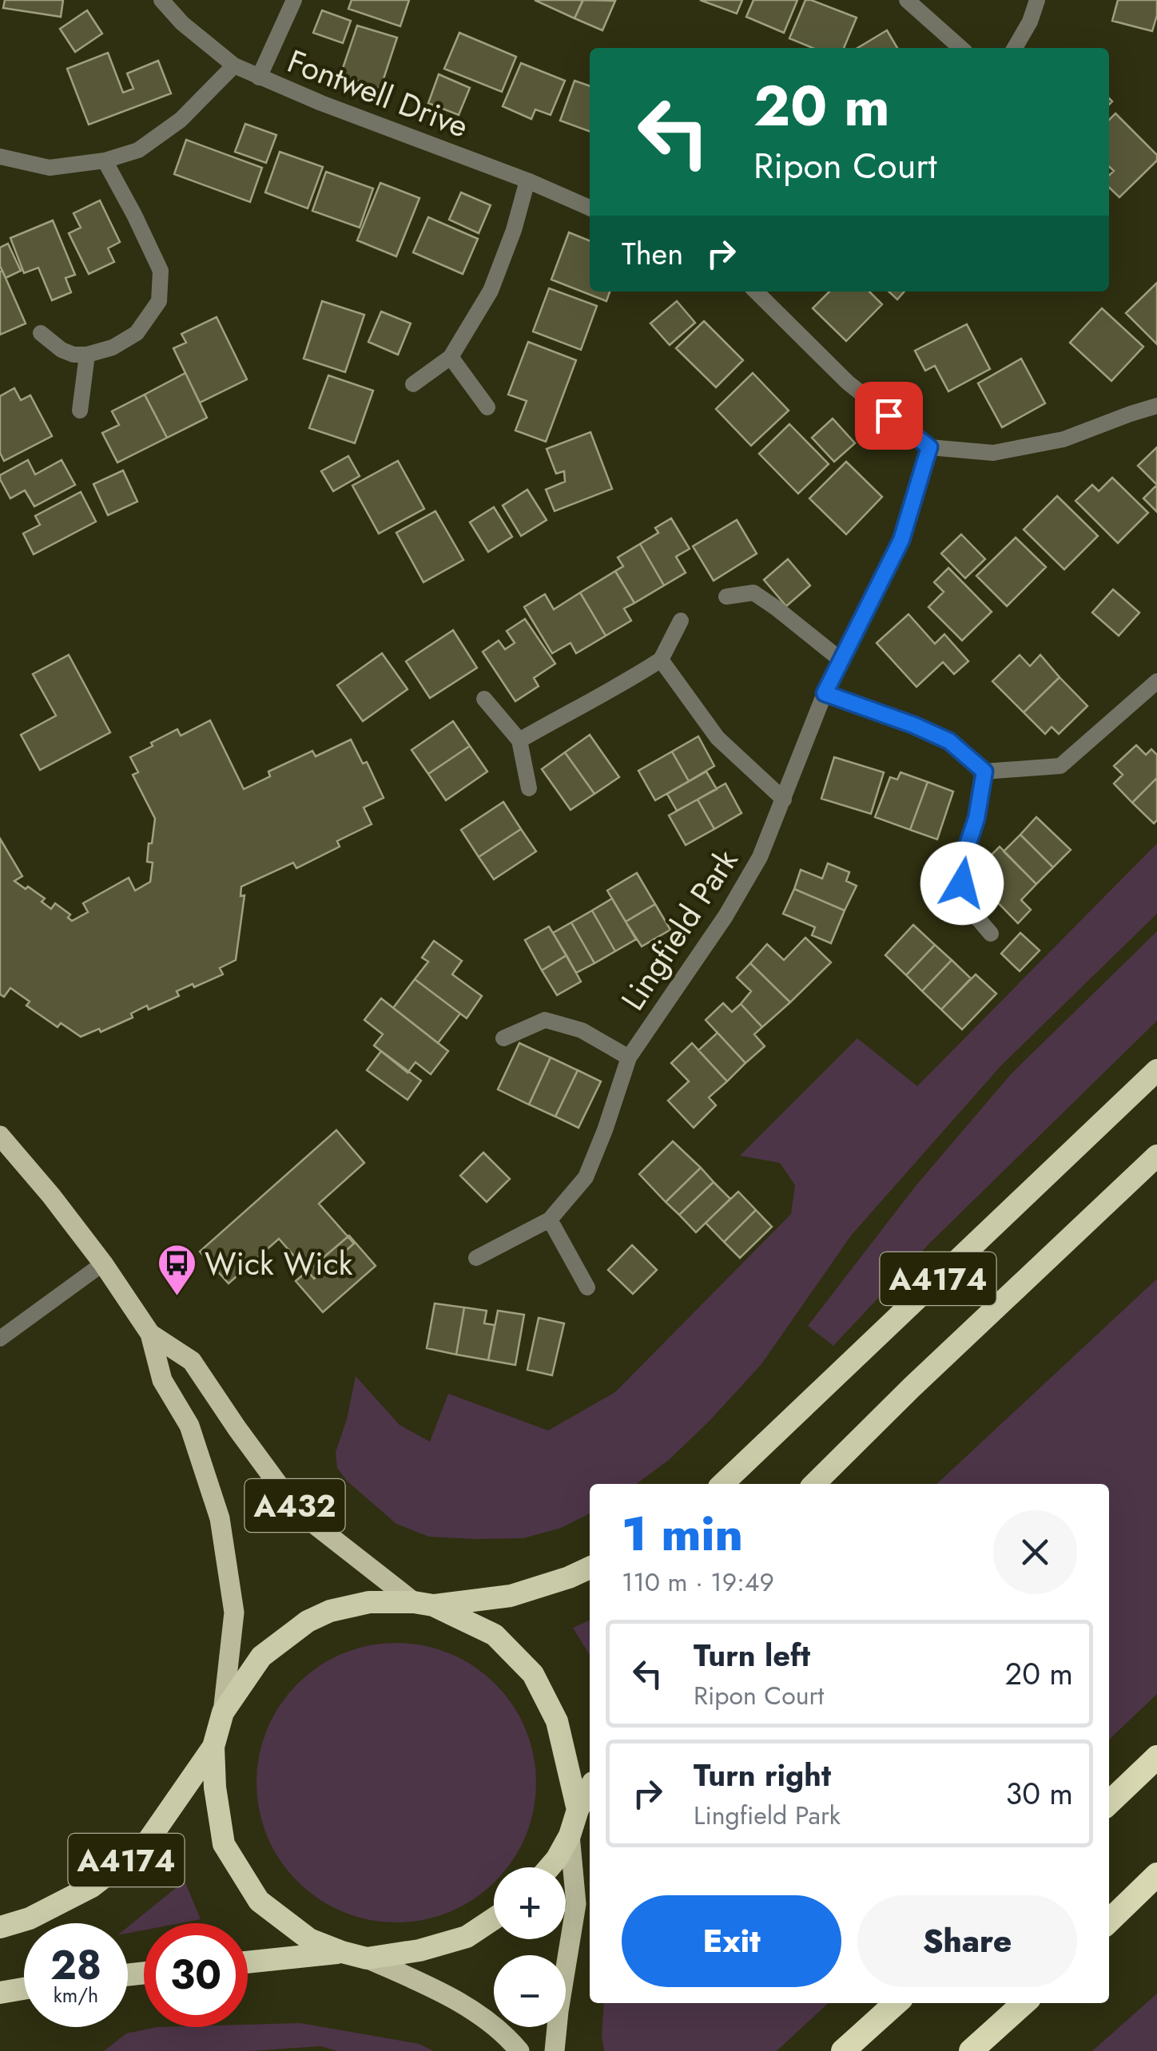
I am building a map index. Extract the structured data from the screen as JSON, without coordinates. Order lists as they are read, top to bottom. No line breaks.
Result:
{"streets":{"highway":["A4174"],"main road":["A432"],"street":["Fontwell Drive","Lingfield Park"]},"places":{"bus stop":["Wick Wick"]},"page":{"turn":["20 m","Ripon Court"],"then":"Then","heading":["1 min","110 m · 19:49"],"list":[{"name":"Turn left","note":"Ripon Court","value":"20 m"},{"name":"Turn right","note":"Lingfield Park","value":"30 m"}],"map_buttons":["+","−"],"buttons":["Exit","Share"],"speed":"28 km/h","limit":"30"}}
